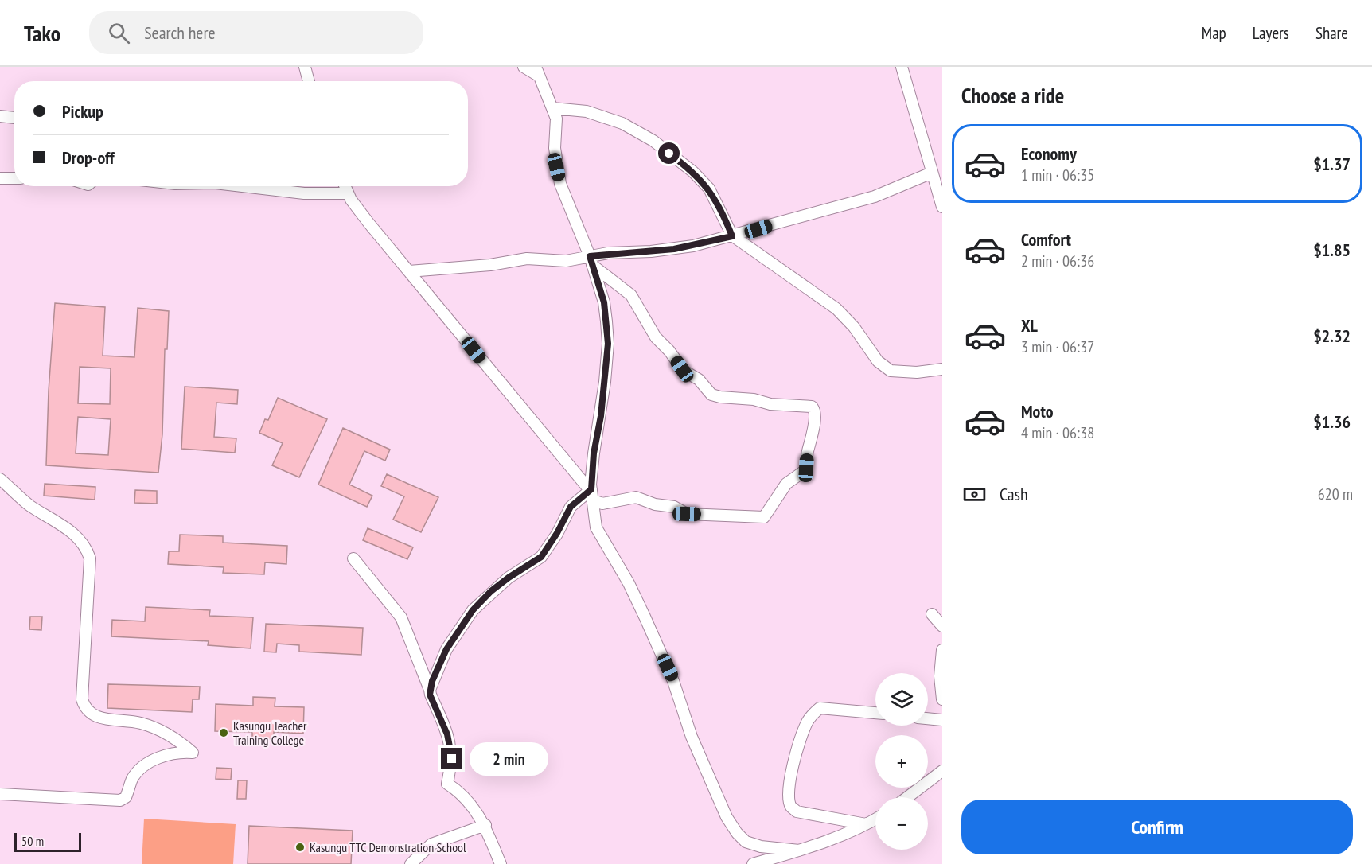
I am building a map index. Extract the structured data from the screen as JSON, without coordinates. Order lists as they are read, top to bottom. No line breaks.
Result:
{"places":["Kasungu Teacher Training College","Kasungu TTC Demonstration School"],"scale_bar":"50 m","page":{"header":"Tako","search":"Search here","nav":["Map","Layers","Share"],"heading":"Choose a ride","banner":["Pickup","Drop-off"],"list":[{"name":"Economy","note":"1 min · 06:35","value":"$1.37"},{"name":"Comfort","note":"2 min · 06:36","value":"$1.85"},{"name":"XL","note":"3 min · 06:37","value":"$2.32"},{"name":"Moto","note":"4 min · 06:38","value":"$1.36"}],"pay":["Cash","620 m"],"map_buttons":["+","−"],"bubble":"2 min","buttons":"Confirm","scale":"50 m"}}
